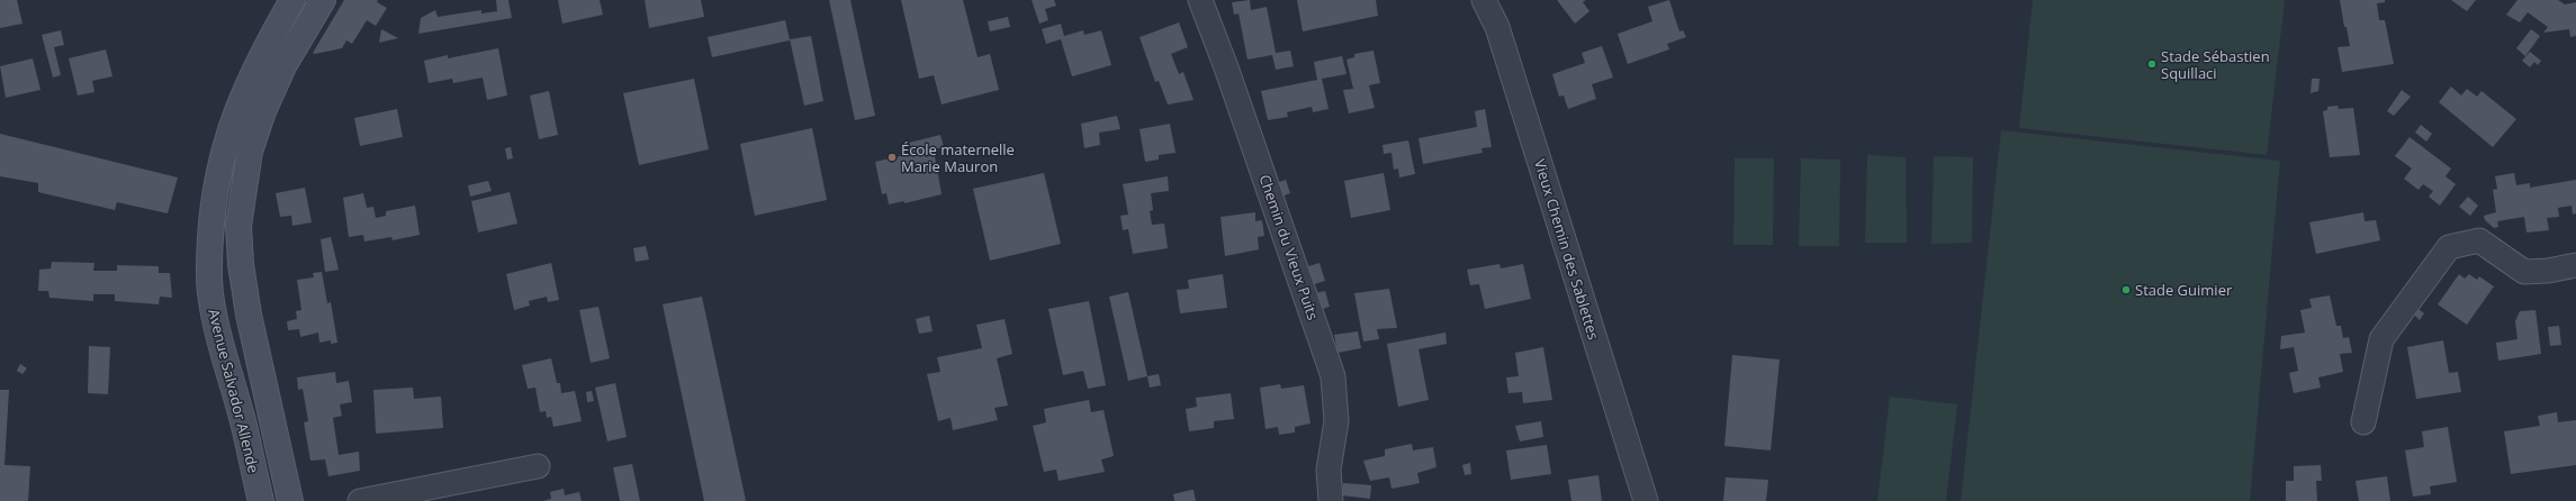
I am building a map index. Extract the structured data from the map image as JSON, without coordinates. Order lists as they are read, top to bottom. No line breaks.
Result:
{"streets":{"main road":["Avenue Salvador Allende"],"street":["Chemin du Vieux Puits","Vieux Chemin des Sablettes"]},"places":["Stade Sébastien Squillaci","École maternelle Marie Mauron","Stade Guimier"]}
